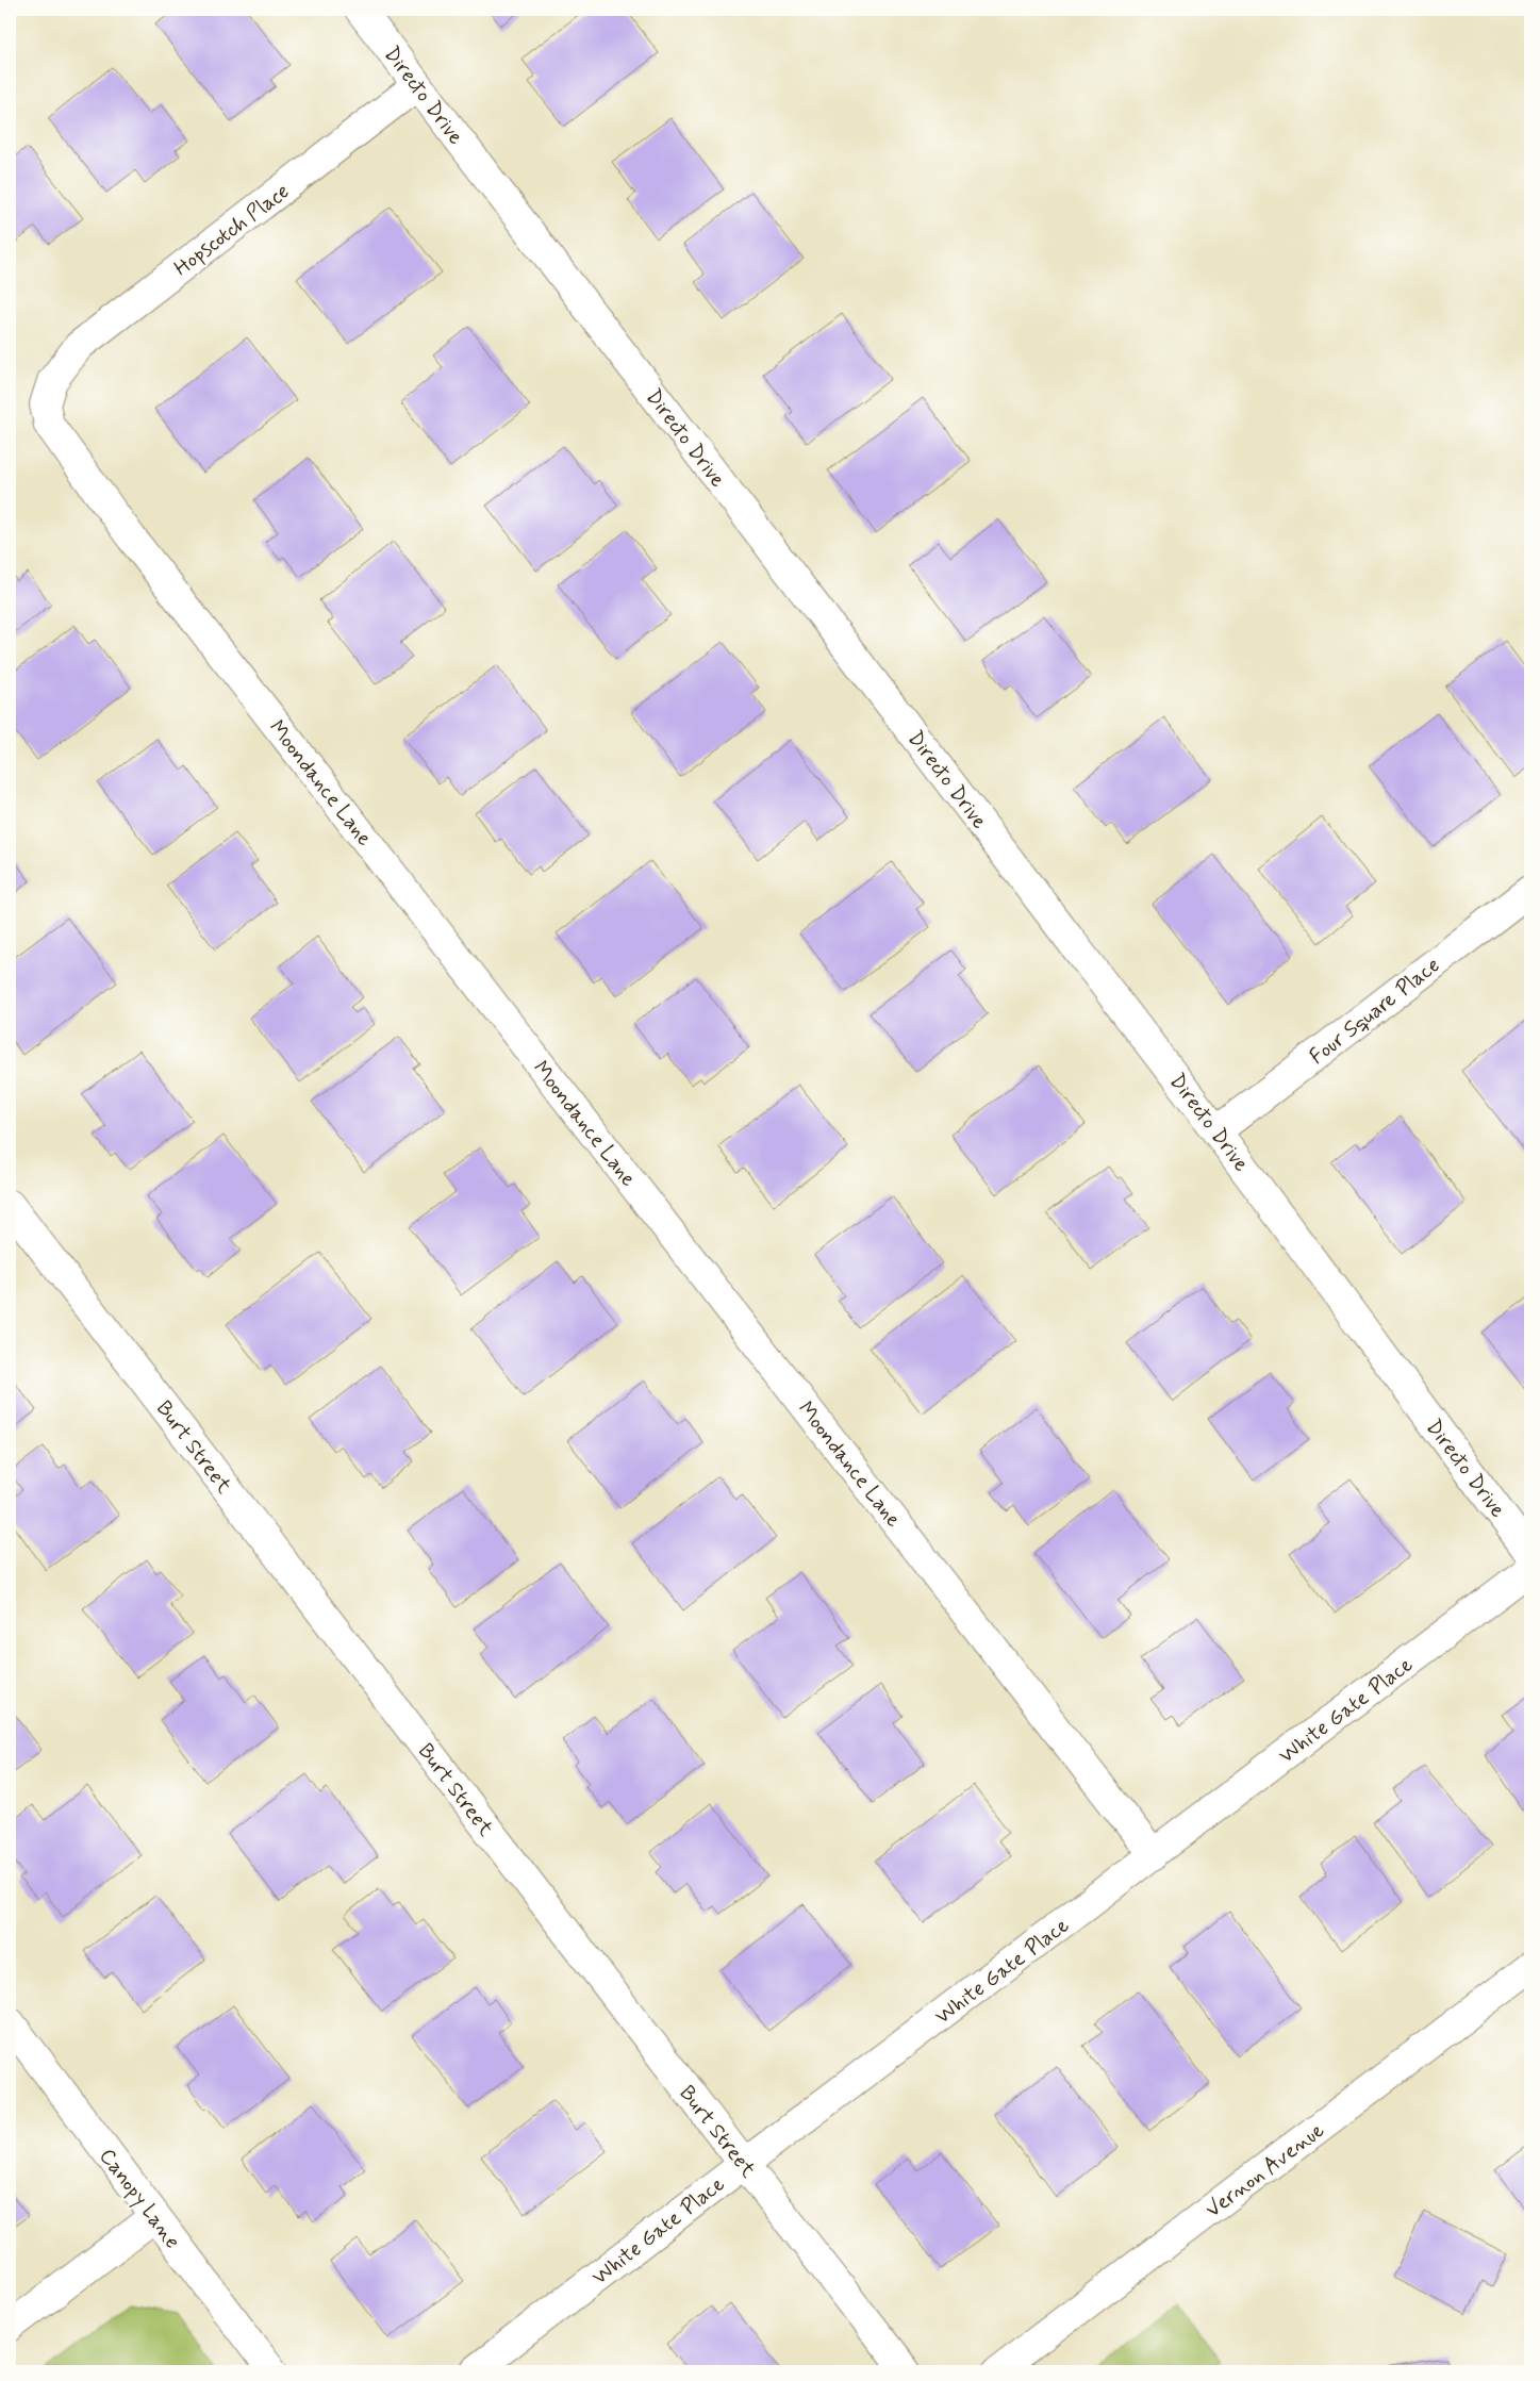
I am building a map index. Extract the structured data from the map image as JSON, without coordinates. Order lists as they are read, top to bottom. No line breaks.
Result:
{"streets":{"street":["Directo Drive","Hopscotch Place","Moondance Lane","Four Square Place","Burt Street","White Gate Place","Vernon Avenue","Canopy Lane"]},"crossings":[["Directo Drive","Hopscotch Place"],["Directo Drive","Four Square Place"],["Hopscotch Place","Moondance Lane"],["Moondance Lane","White Gate Place"],["Burt Street","White Gate Place"]]}
